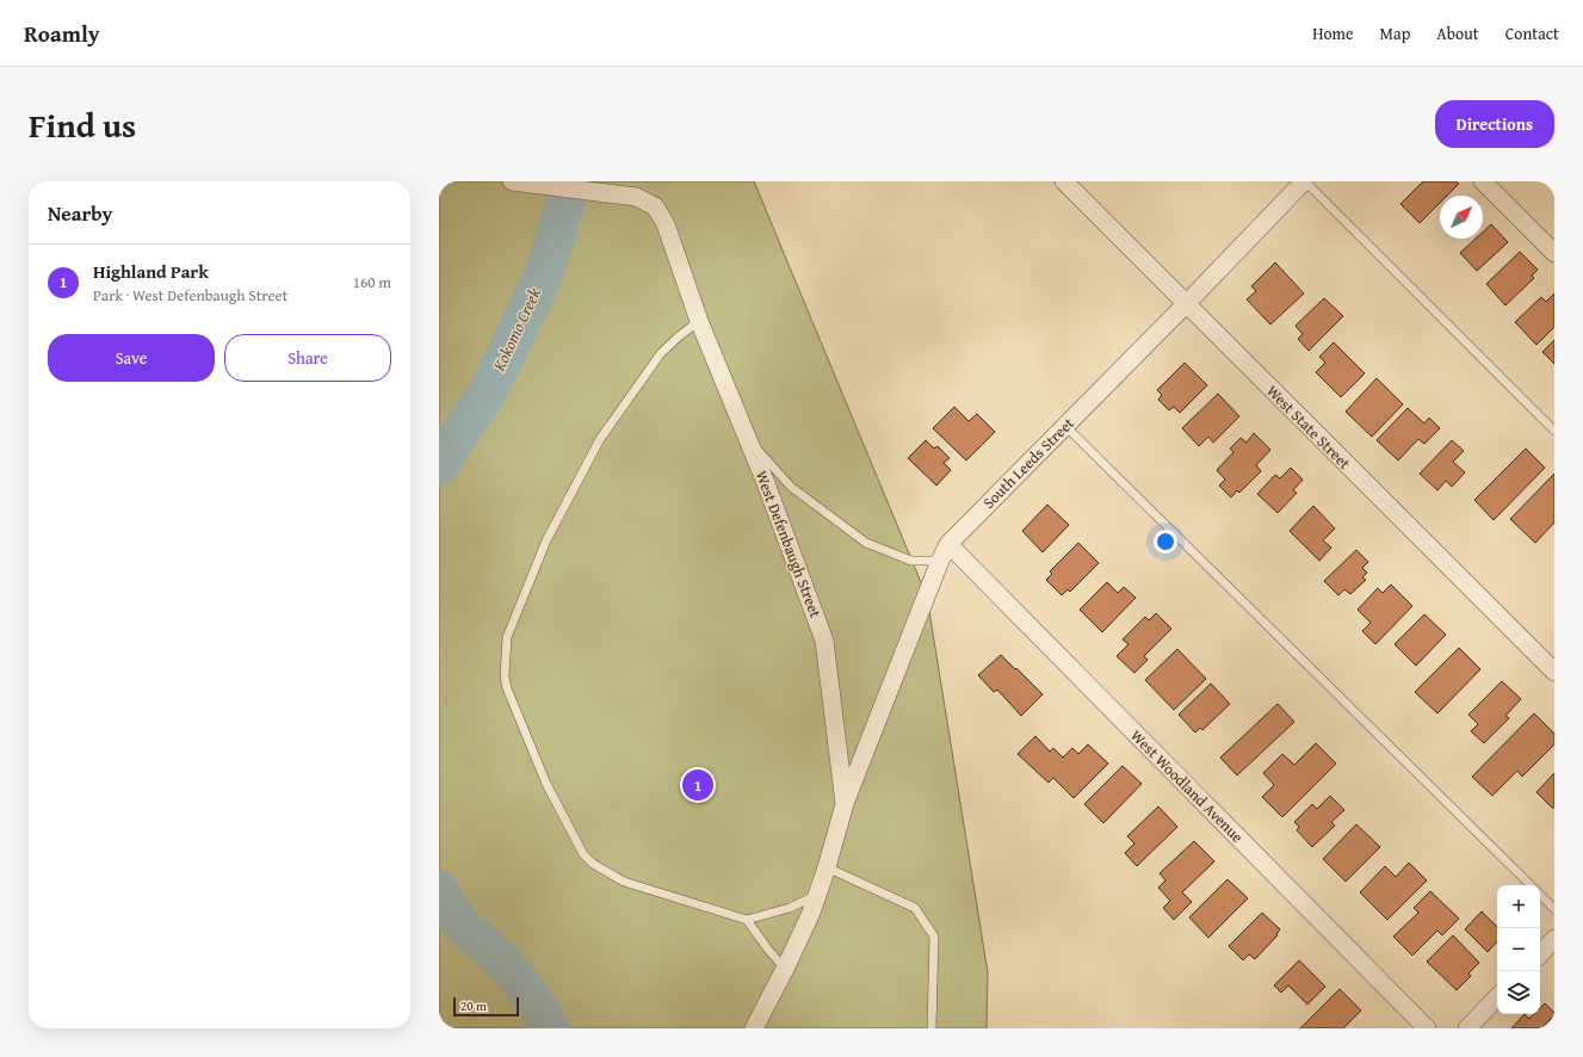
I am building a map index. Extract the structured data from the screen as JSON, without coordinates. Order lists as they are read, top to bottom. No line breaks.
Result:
{"streets":{"street":["West State Street","South Leeds Street","West Defenbaugh Street","West Woodland Avenue"]},"crossings":[["West State Street","South Leeds Street"],["South Leeds Street","West Defenbaugh Street"],["South Leeds Street","West Woodland Avenue"]],"water":["Kokomo Creek"],"scale_bar":"20 m","north":"top right","page":{"header":"Roamly","nav":["Home","Map","About","Contact"],"title":"Find us","buttons":["Directions",["Save","Share"]],"heading":"Nearby","list":[{"mark":"1","name":"Highland Park","note":"Park · West Defenbaugh Street","value":"160 m"}],"pins":"1","map_buttons":["+","−"],"scale":"20 m"}}
